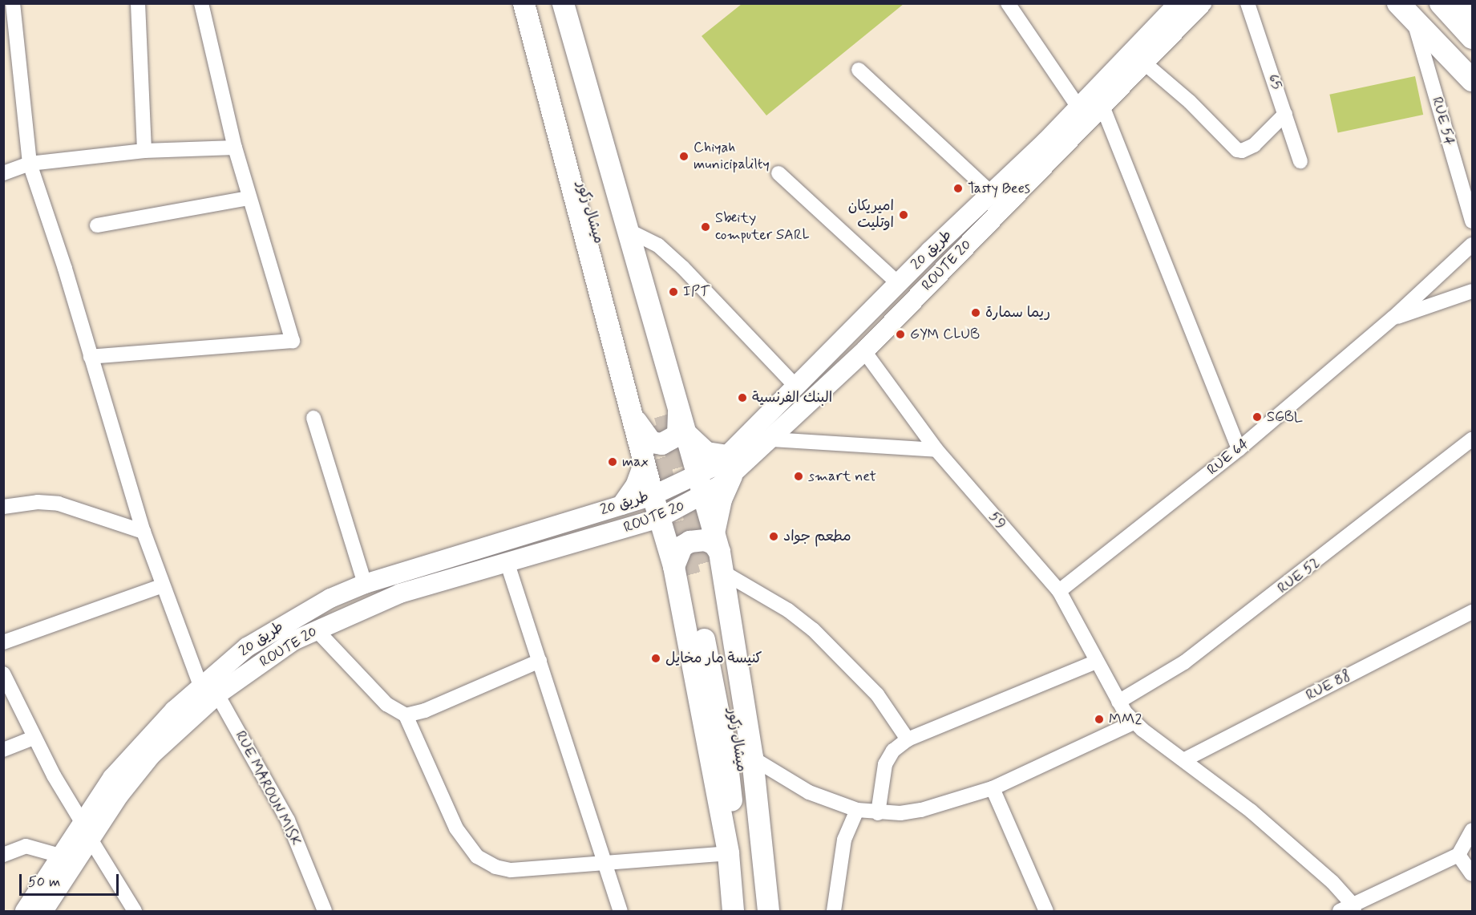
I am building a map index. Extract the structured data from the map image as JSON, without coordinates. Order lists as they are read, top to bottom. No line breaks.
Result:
{"streets":{"main road":["ميشال زكور","طريق 20","ROUTE 20"],"street":["65","RUE 54","RUE 64","59","RUE 52","RUE 88","RUE MAROUN MISK"]},"crossings":[["طريق 20","ROUTE 20"],["ROUTE 20","59"],["ROUTE 20","RUE MAROUN MISK"],["RUE 64","59"],["59","RUE 52"],["59","RUE 88"]],"places":["Chiyah municipalilty","Tasty Bees","اميريكان اوتليت","Sbeity computer SARL","IPT","ريما سمارة","GYM CLUB","البنك الفرنسية","SGBL","max","smart net","مطعم جواد","كنيسة مار مخايل","MM2"],"scale_bar":"50 m"}
